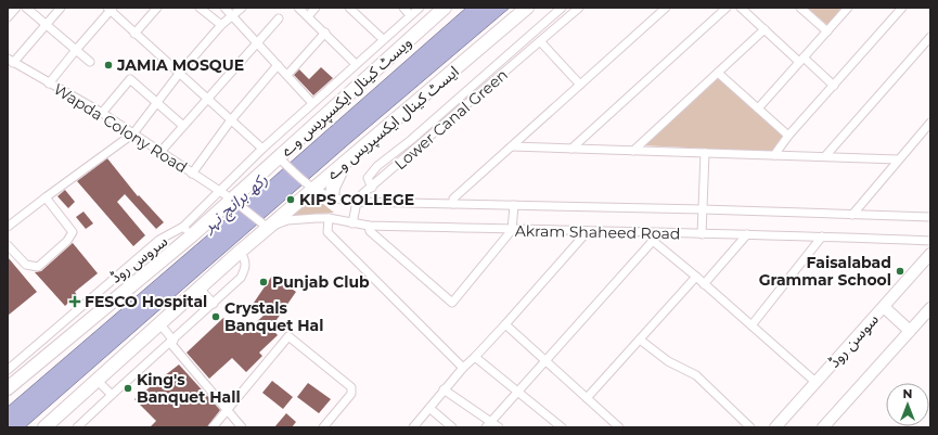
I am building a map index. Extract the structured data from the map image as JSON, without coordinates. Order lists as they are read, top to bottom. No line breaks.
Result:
{"streets":{"main road":["ویسٹ کینال ایکسپریس وے","ایسٹ کینال ایکسپریس وے"],"street":["Lower Canal Green","Wapda Colony Road","Akram Shaheed Road","سروس روڈ","سوسن روڈ"]},"crossings":[["ویسٹ کینال ایکسپریس وے","Wapda Colony Road"],["ویسٹ کینال ایکسپریس وے","سروس روڈ"],["Lower Canal Green","Akram Shaheed Road"],["ایسٹ کینال ایکسپریس وے","Wapda Colony Road"],["ایسٹ کینال ایکسپریس وے","Akram Shaheed Road"],["Wapda Colony Road","Akram Shaheed Road"]],"water":["رکھ برانچ نہر"],"places":{"other":["JAMIA MOSQUE","KIPS COLLEGE","Faisalabad Grammar School","Punjab Club","Crystals Banquet Hal","King's Banquet Hall"],"health":["FESCO Hospital"]},"north":"top"}
